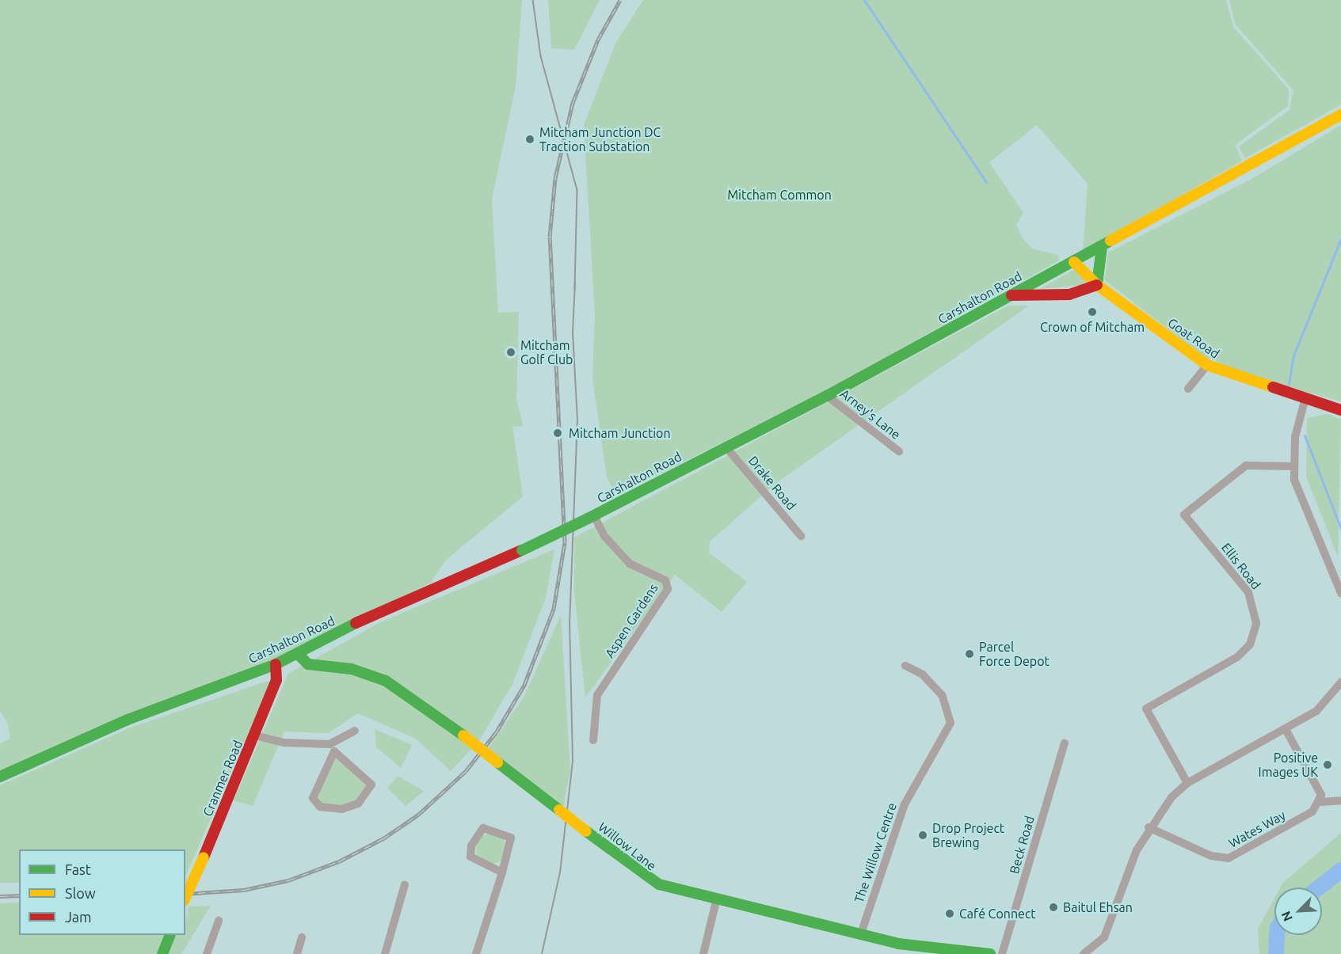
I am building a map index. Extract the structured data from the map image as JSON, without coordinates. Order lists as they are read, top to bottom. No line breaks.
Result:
{"streets":{"main road":["Carshalton Road","Goat Road","Cranmer Road","Willow Lane"],"street":["Arney's Lane","Drake Road","Ellis Road","Aspen Gardens","Wates Way","Beck Road","The Willow Centre"]},"crossings":[["Carshalton Road","Goat Road"],["Carshalton Road","Arney's Lane"],["Carshalton Road","Drake Road"],["Carshalton Road","Aspen Gardens"],["Carshalton Road","Cranmer Road"],["Carshalton Road","Willow Lane"],["Willow Lane","The Willow Centre"]],"parks":["Mitcham Common"],"places":["Mitcham Junction DC Traction Substation","Crown of Mitcham","Mitcham Golf Club","Mitcham Junction","Parcel Force Depot","Positive Images UK","Drop Project Brewing","Baitul Ehsan","Café Connect"],"legend":["Fast","Slow","Jam"],"north":"bottom left"}
